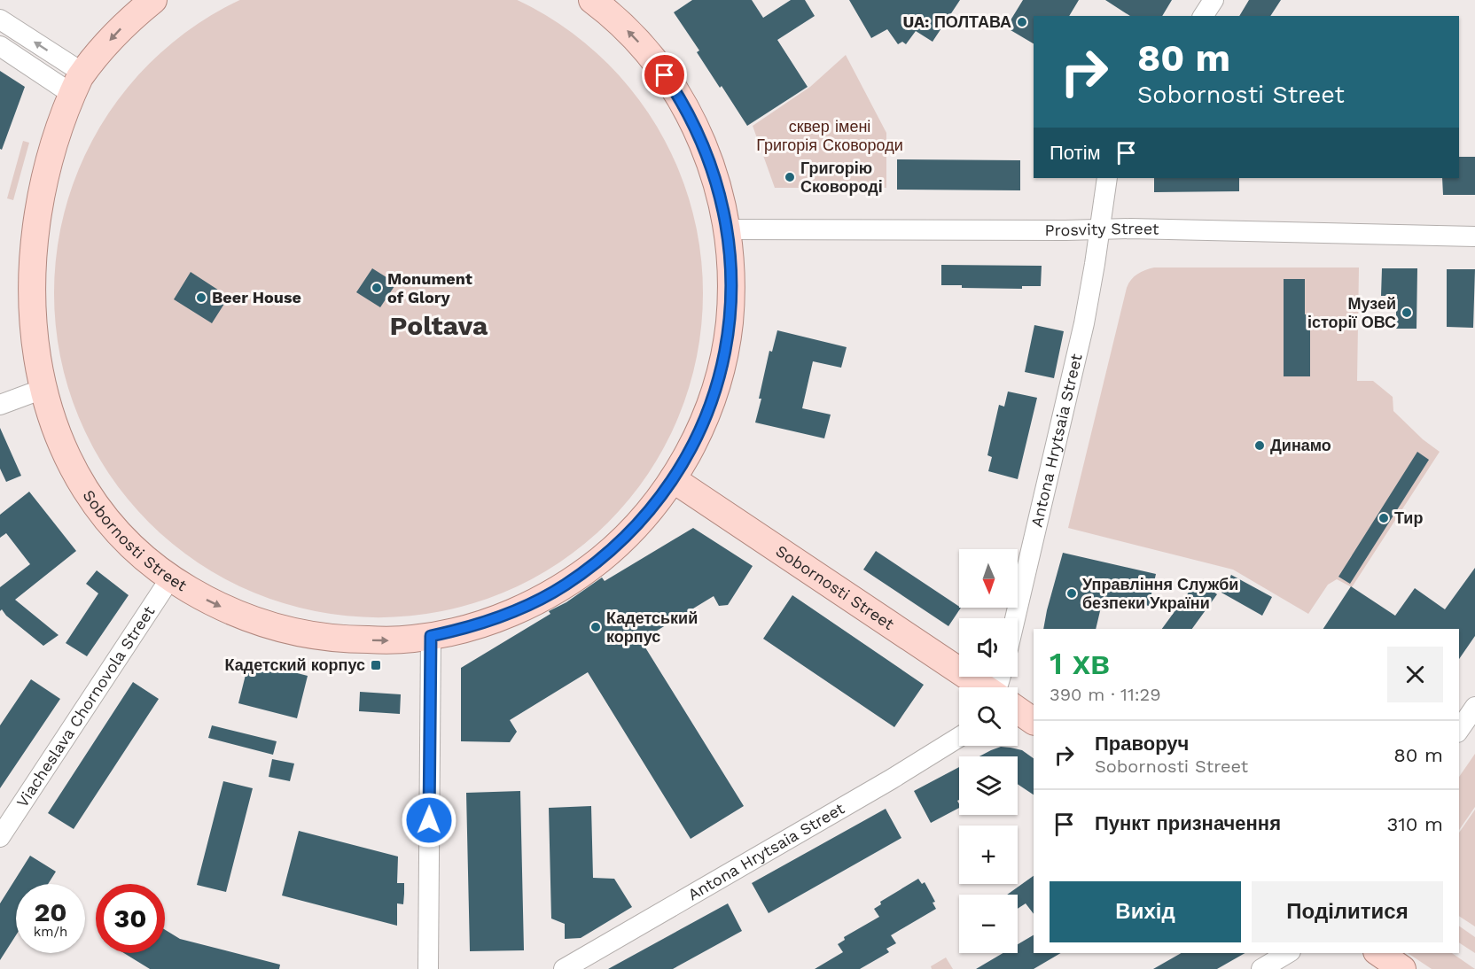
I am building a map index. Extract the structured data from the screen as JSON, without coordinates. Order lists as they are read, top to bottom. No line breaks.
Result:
{"streets":{"main road":["Sobornosti Street"],"street":["Prosvity Street","Antona Hrytsaia Street","Viacheslava Chornovola Street"]},"crossings":[["Prosvity Street","Antona Hrytsaia Street"],["Prosvity Street","Sobornosti Street"],["Sobornosti Street","Viacheslava Chornovola Street"]],"districts":["Poltava"],"parks":["сквер імені Григорія Сковороди"],"places":{"other":["UA: ПОЛТАВА","Григорію Сковороді","Monument of Glory","Beer House","Музей історії ОВС","Динамо","Тир","Управління Служби безпеки України","Кадетський корпус"],"transit":["Кадетский корпус"]},"north":"bottom","page":{"turn":["80 m","Sobornosti Street"],"then":"Потім","map_buttons":["+","−"],"heading":["1 хв","390 m · 11:29"],"list":[{"name":"Праворуч","note":"Sobornosti Street","value":"80 m"},{"name":"Пункт призначення","value":"310 m"}],"buttons":["Вихід","Поділитися"],"speed":"20 km/h","limit":"30"}}
